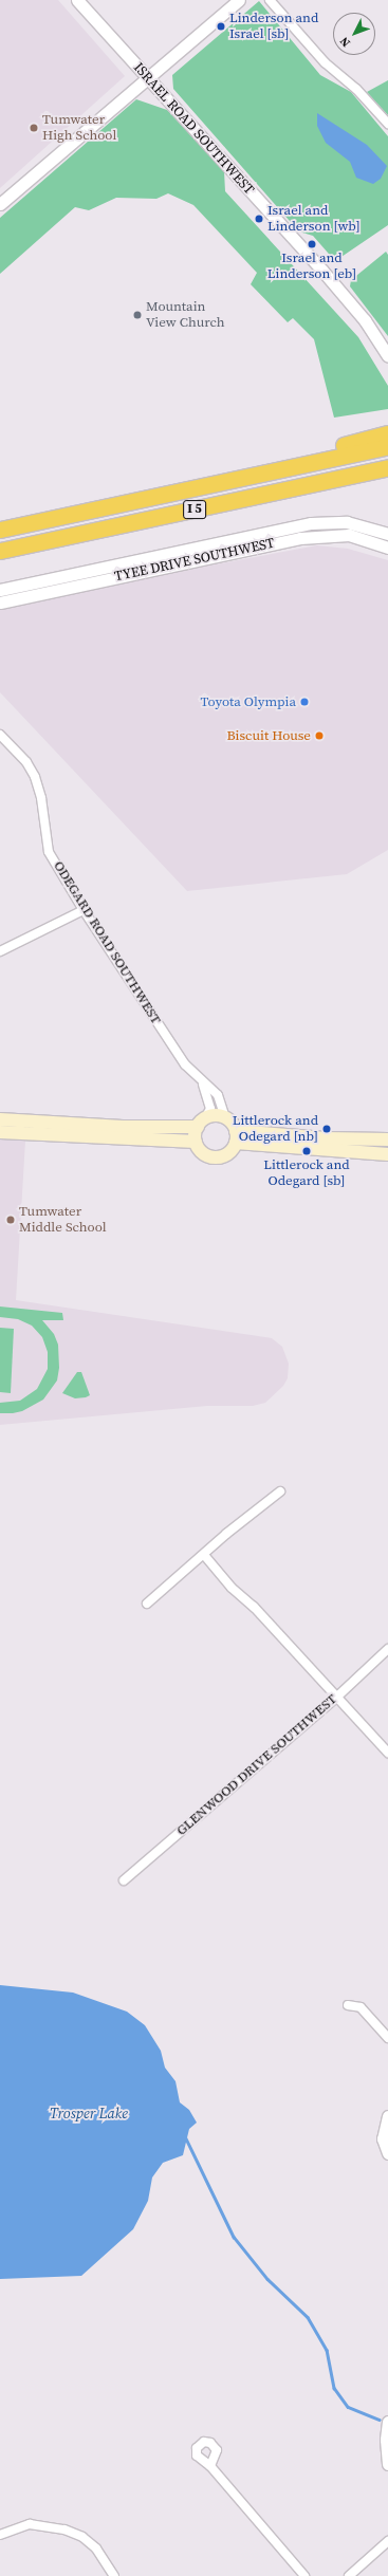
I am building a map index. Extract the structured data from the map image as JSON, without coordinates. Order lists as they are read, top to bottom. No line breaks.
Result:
{"streets":{"highway":["I 5"],"street":["ISRAEL ROAD SOUTHWEST","TYEE DRIVE SOUTHWEST","ODEGARD ROAD SOUTHWEST","GLENWOOD DRIVE SOUTHWEST"]},"water":["Trosper Lake"],"places":["Linderson and Israel [sb]","Tumwater High School","Israel and Linderson [wb]","Israel and Linderson [eb]","Mountain View Church","Toyota Olympia","Biscuit House","Littlerock and Odegard [nb]","Littlerock and Odegard [sb]","Tumwater Middle School"],"north":"bottom left"}
